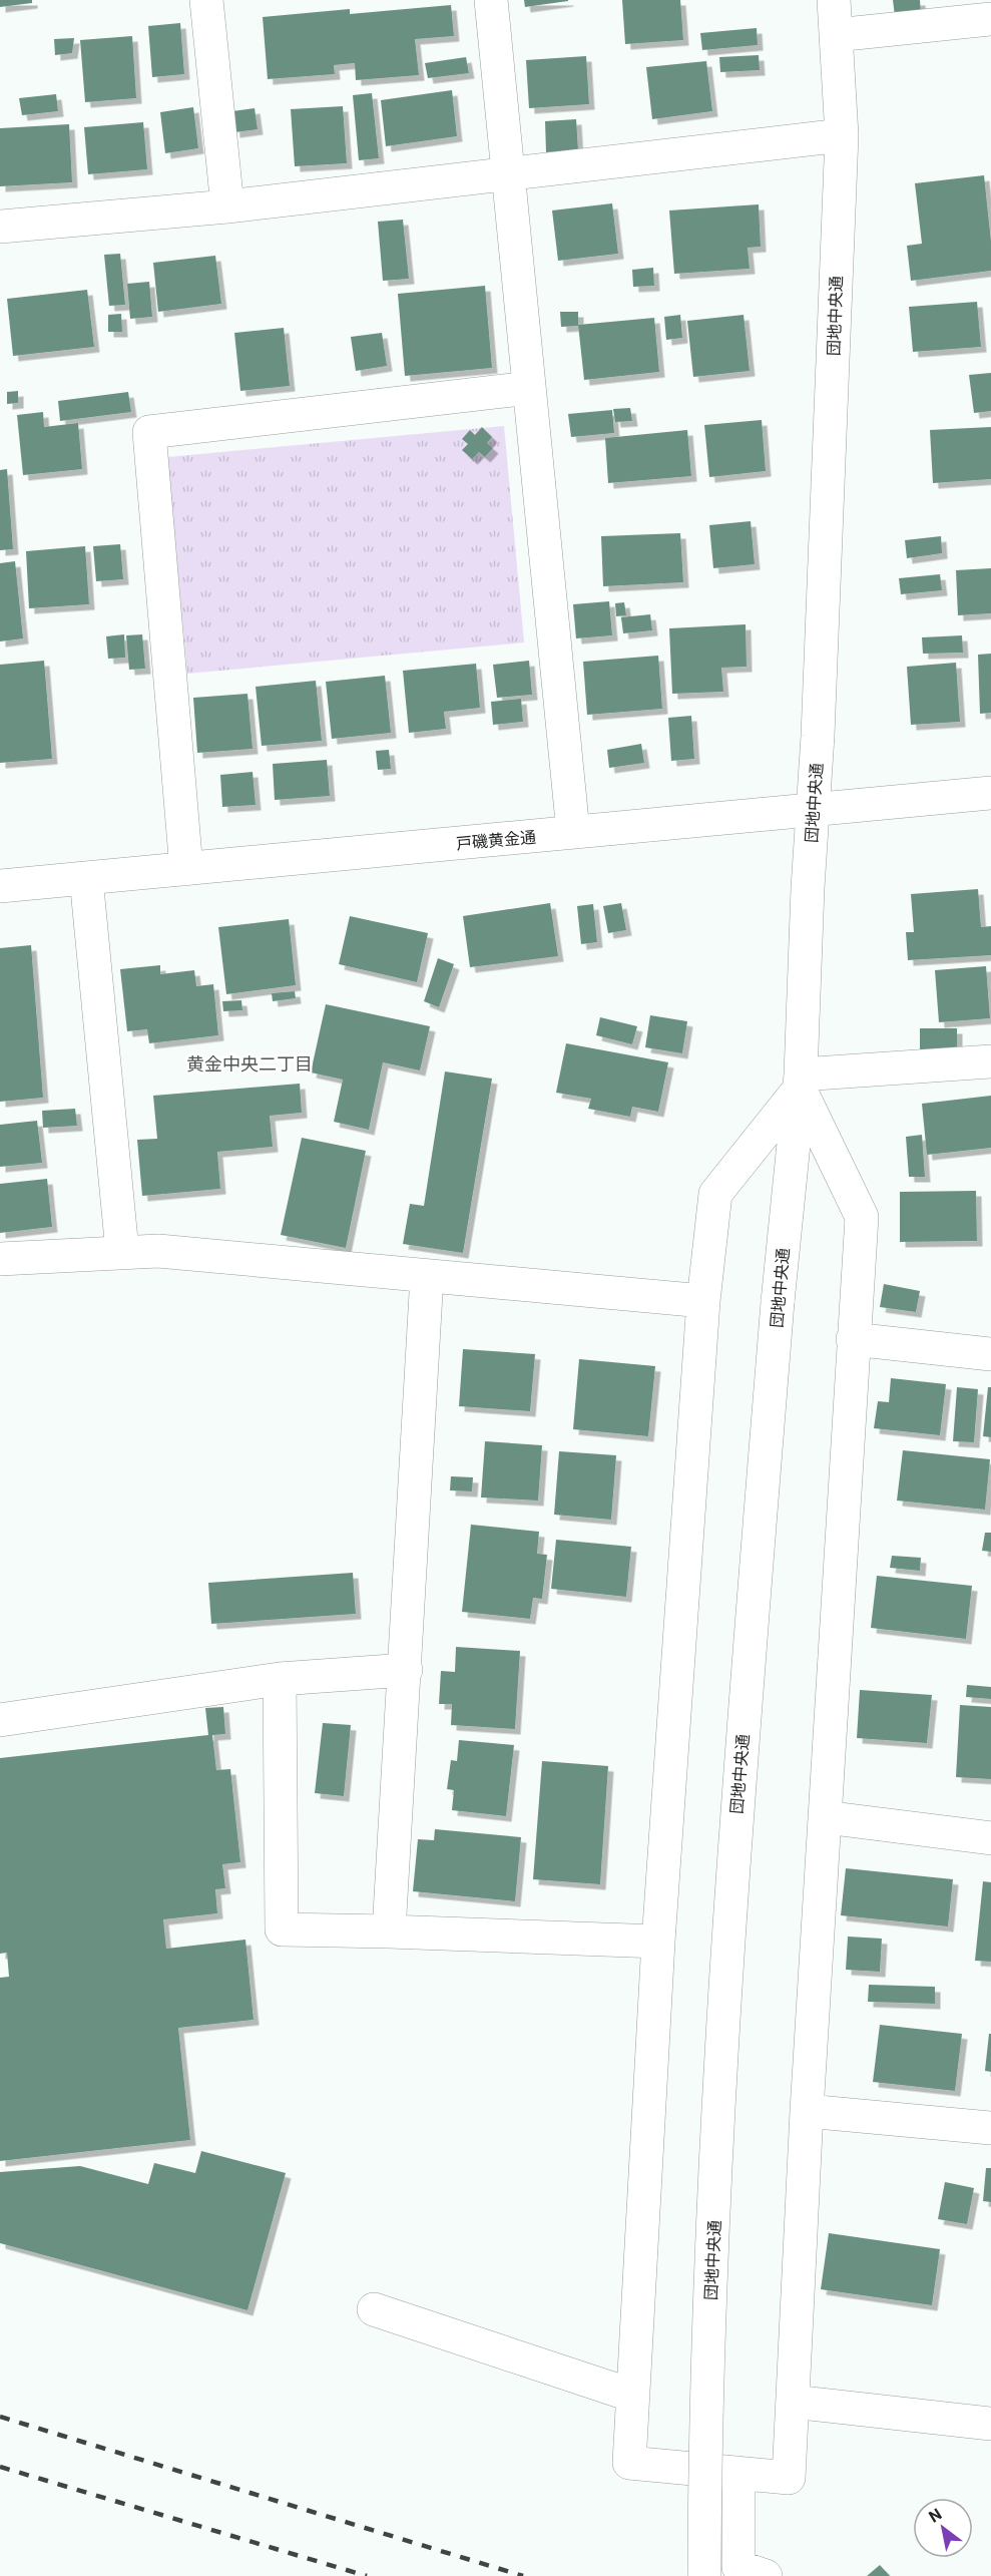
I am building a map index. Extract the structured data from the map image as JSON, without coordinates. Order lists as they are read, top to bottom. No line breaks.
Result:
{"streets":{"street":["団地中央通","戸磯黄金通"]},"crossings":[["団地中央通","戸磯黄金通"]],"districts":["黄金中央二丁目"],"north":"top left"}
